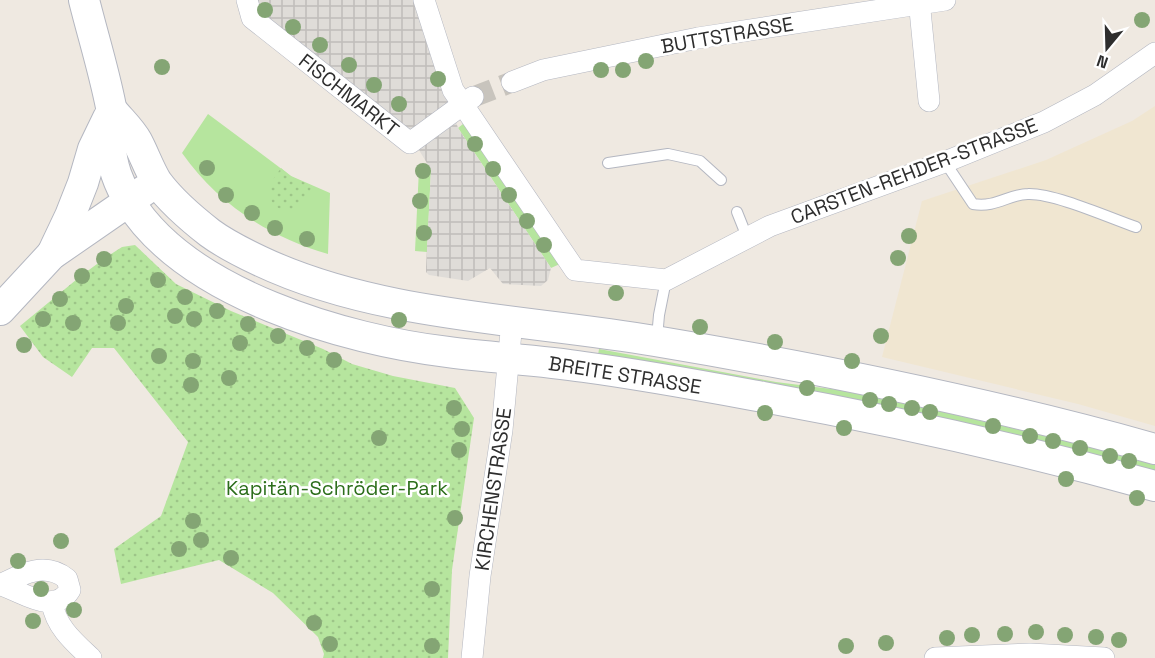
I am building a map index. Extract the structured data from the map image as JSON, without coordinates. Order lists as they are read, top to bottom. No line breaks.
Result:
{"streets":{"main road":["BREITE STRASSE"],"street":["BUTTSTRASSE","FISCHMARKT","CARSTEN-REHDER-STRASSE","KIRCHENSTRASSE"]},"crossings":[["BREITE STRASSE","KIRCHENSTRASSE"]],"parks":["Kapitän-Schröder-Park"],"north":"bottom"}
